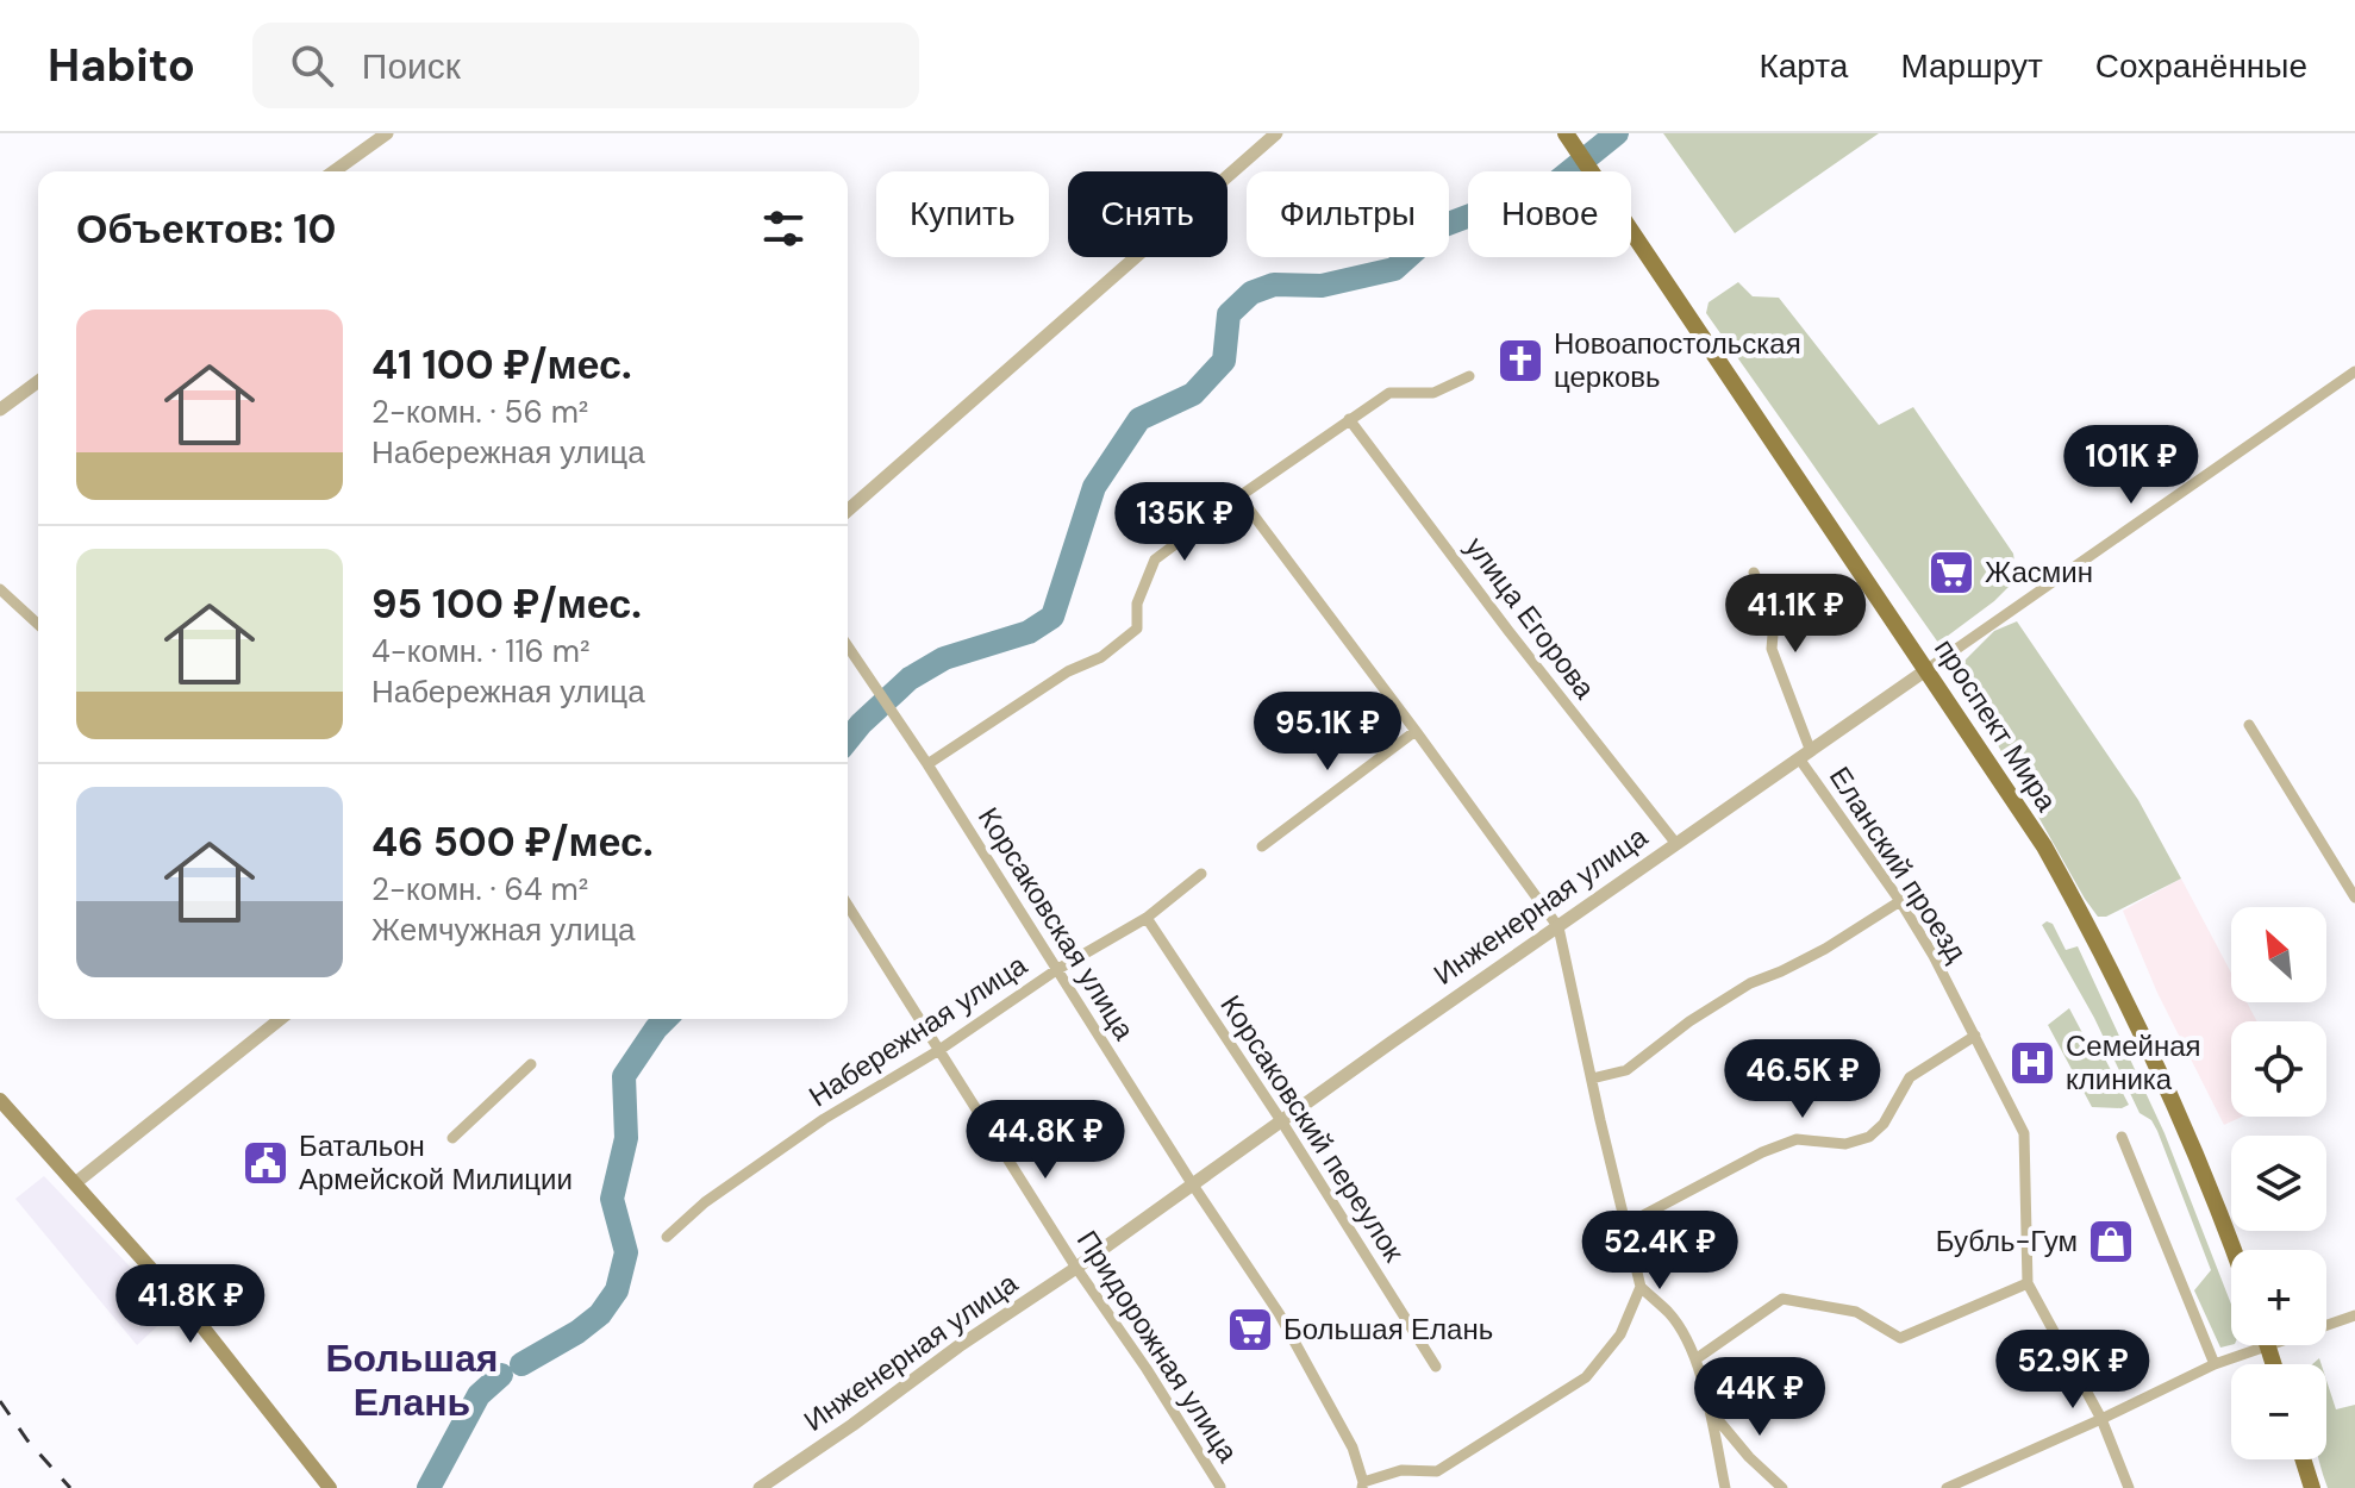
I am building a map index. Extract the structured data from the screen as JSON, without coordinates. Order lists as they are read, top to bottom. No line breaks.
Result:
{"streets":{"main road":["проспект Мира"],"street":["улица Егорова","Еланский проезд","Инженерная улица","Корсаковская улица","Набережная улица","Корсаковский переулок","Придорожная улица"]},"crossings":[["улица Егорова","Инженерная улица"],["проспект Мира","Инженерная улица"],["Еланский проезд","Инженерная улица"],["Инженерная улица","Корсаковская улица"],["Инженерная улица","Корсаковский переулок"],["Инженерная улица","Придорожная улица"],["Корсаковская улица","Набережная улица"],["Набережная улица","Корсаковский переулок"],["Набережная улица","Придорожная улица"]],"districts":["Большая Елань"],"places":{"church":["Новоапостольская церковь"],"supermarket":["Жасмин","Большая Елань"],"hospital":["Семейная клиника"],"public building":["Батальон Армейской Милиции"],"shop":["Бубль-Гум"]},"north":"top left","page":{"header":"Habito","search":"Поиск","nav":["Карта","Маршрут","Сохранённые"],"chip":["Купить","Снять","Фильтры","Новое"],"heading":"Объектов: 10","list":[{"name":"41 100 ₽/мес.","note":"2-комн. · 56 m² · Набережная улица"},{"name":"95 100 ₽/мес.","note":"4-комн. · 116 m² · Набережная улица"},{"name":"46 500 ₽/мес.","note":"2-комн. · 64 m² · Жемчужная улица"}],"price":["101K ₽","135K ₽","41.1K ₽","95.1K ₽","46.5K ₽","44.8K ₽","52.4K ₽","41.8K ₽","52.9K ₽","44K ₽"],"map_buttons":["+","−"]}}
